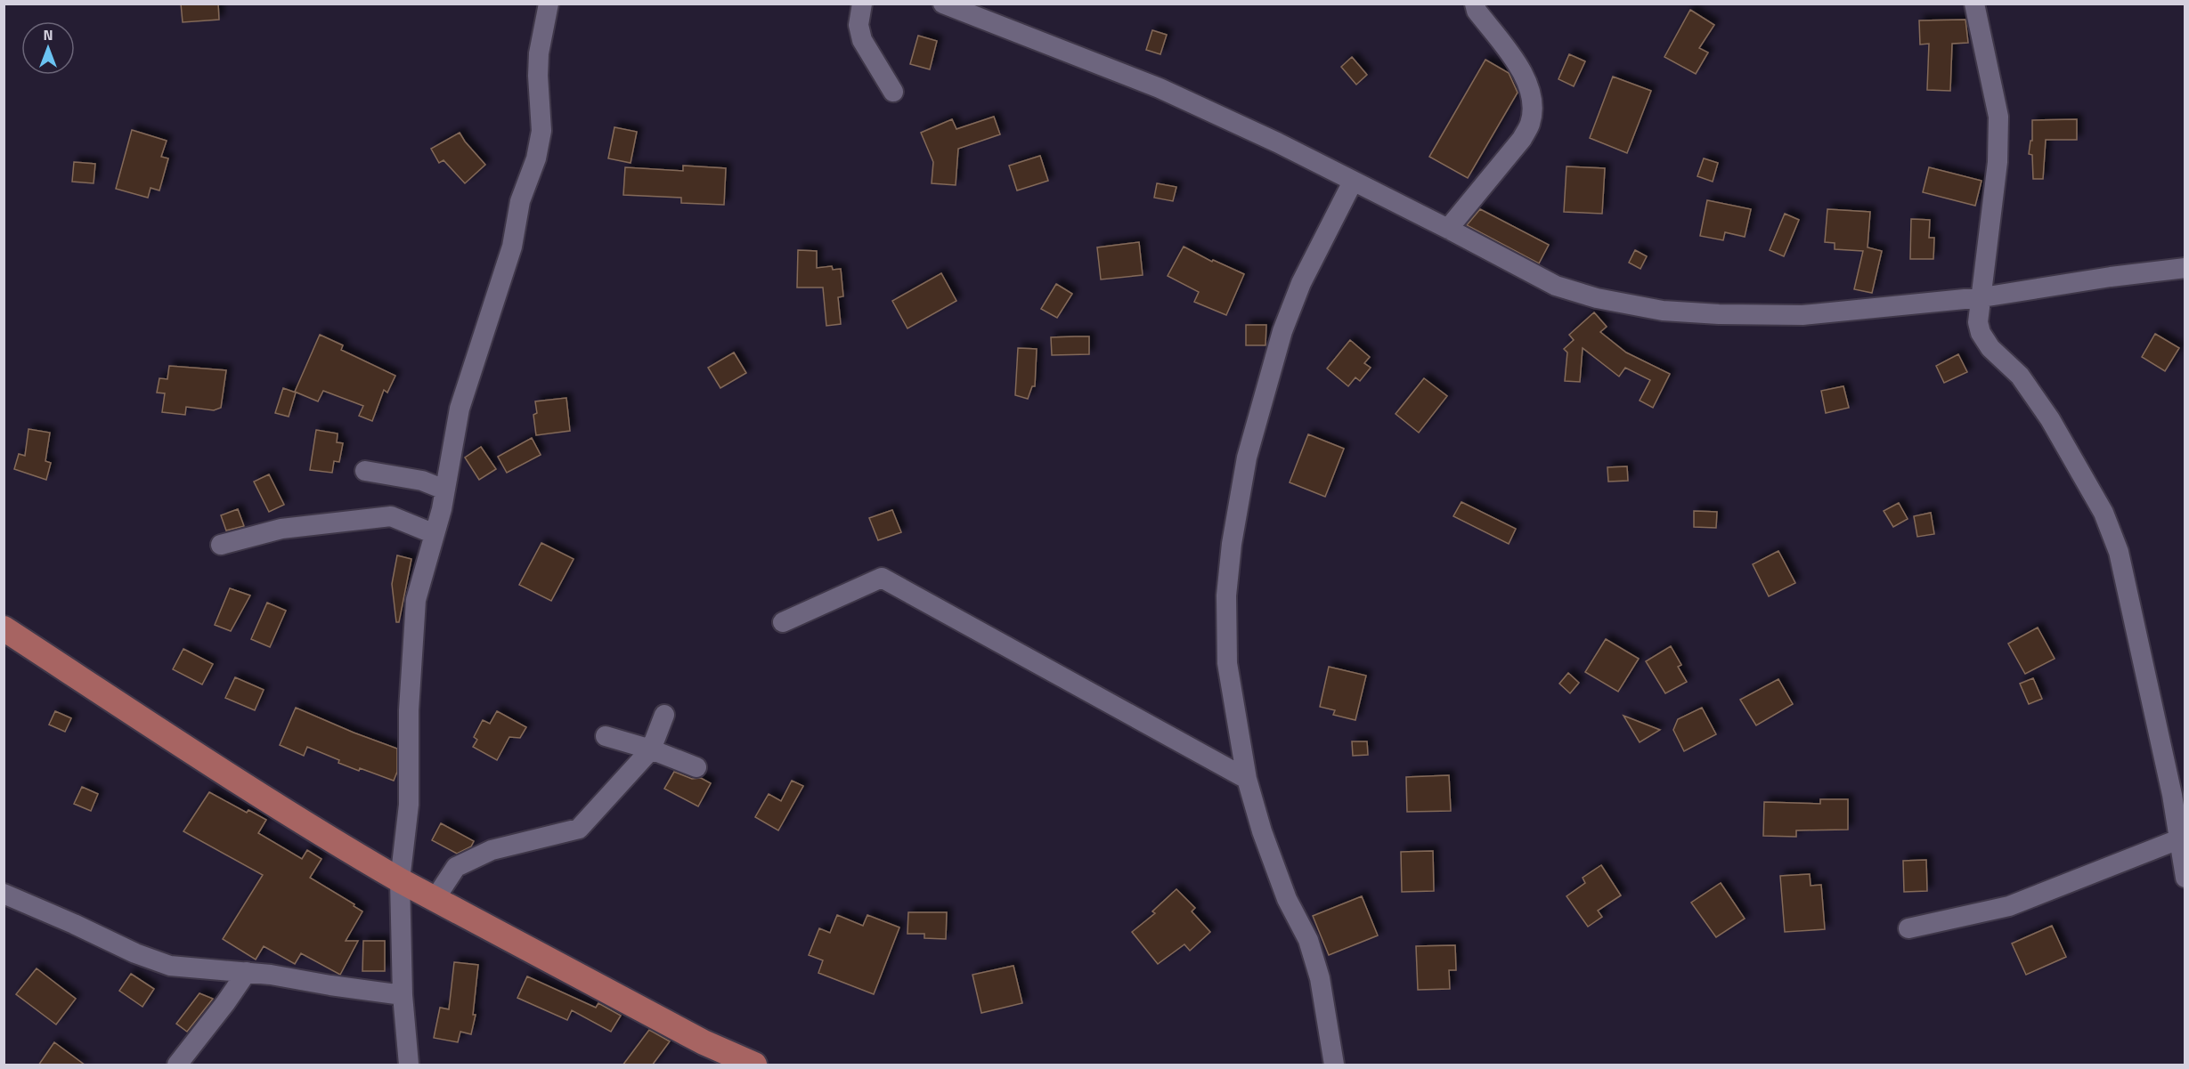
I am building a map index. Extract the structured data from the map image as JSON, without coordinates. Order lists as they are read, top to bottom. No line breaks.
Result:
{"north":"top"}
